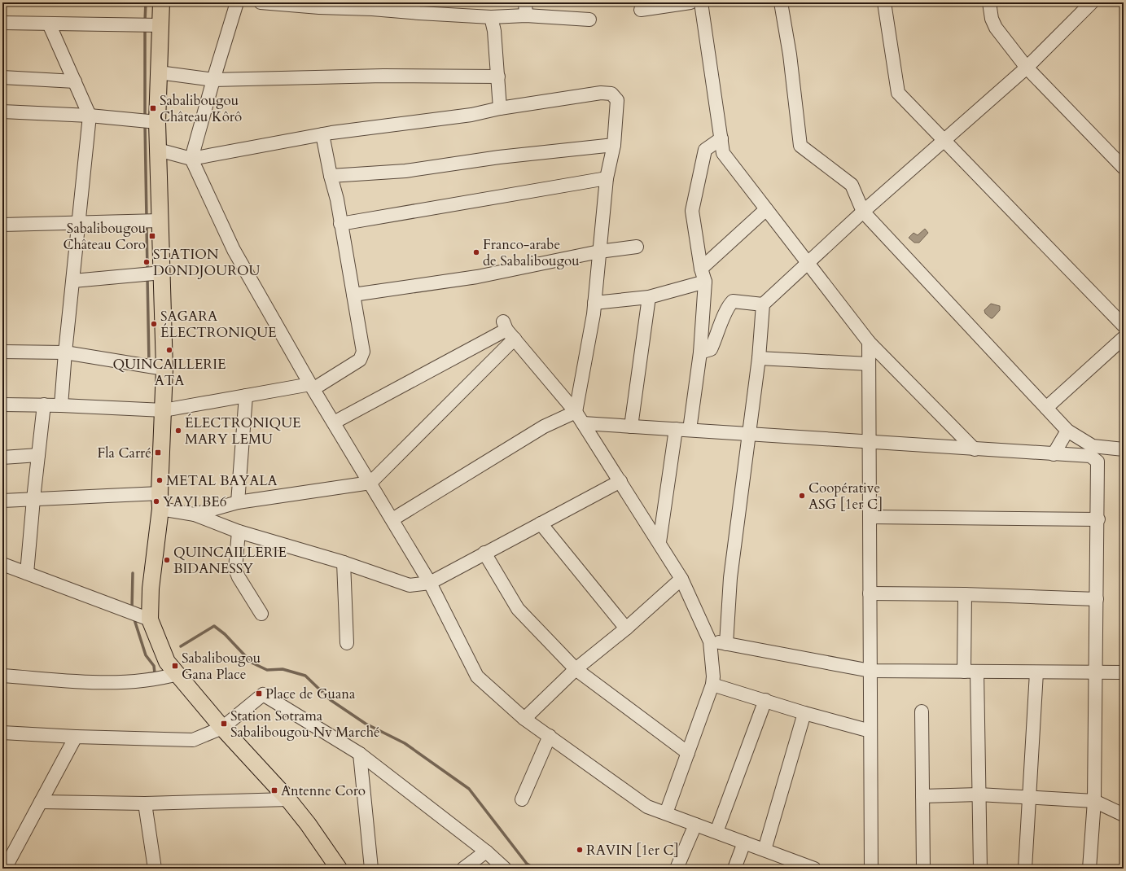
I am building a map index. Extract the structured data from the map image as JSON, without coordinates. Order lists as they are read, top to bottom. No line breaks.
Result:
{"places":{"transit":["Sabalibougou Château Kôrô","Sabalibougou Château Coro","Fla Carré","Sabalibougou Gana Place","Place de Guana","Station Sotrama Sabalibougou Nv Marché","Antenne Coro"],"other":["Franco-arabe de Sabalibougou","STATION DONDJOUROU","SAGARA ÉLECTRONIQUE","QUINCAILLERIE ATA","ÉLECTRONIQUE MARY LEMU","METAL BAYALA","Coopérative ASG [1er C]","YAYI BE6","QUINCAILLERIE BIDANESSY","RAVIN [1er C]"]}}
